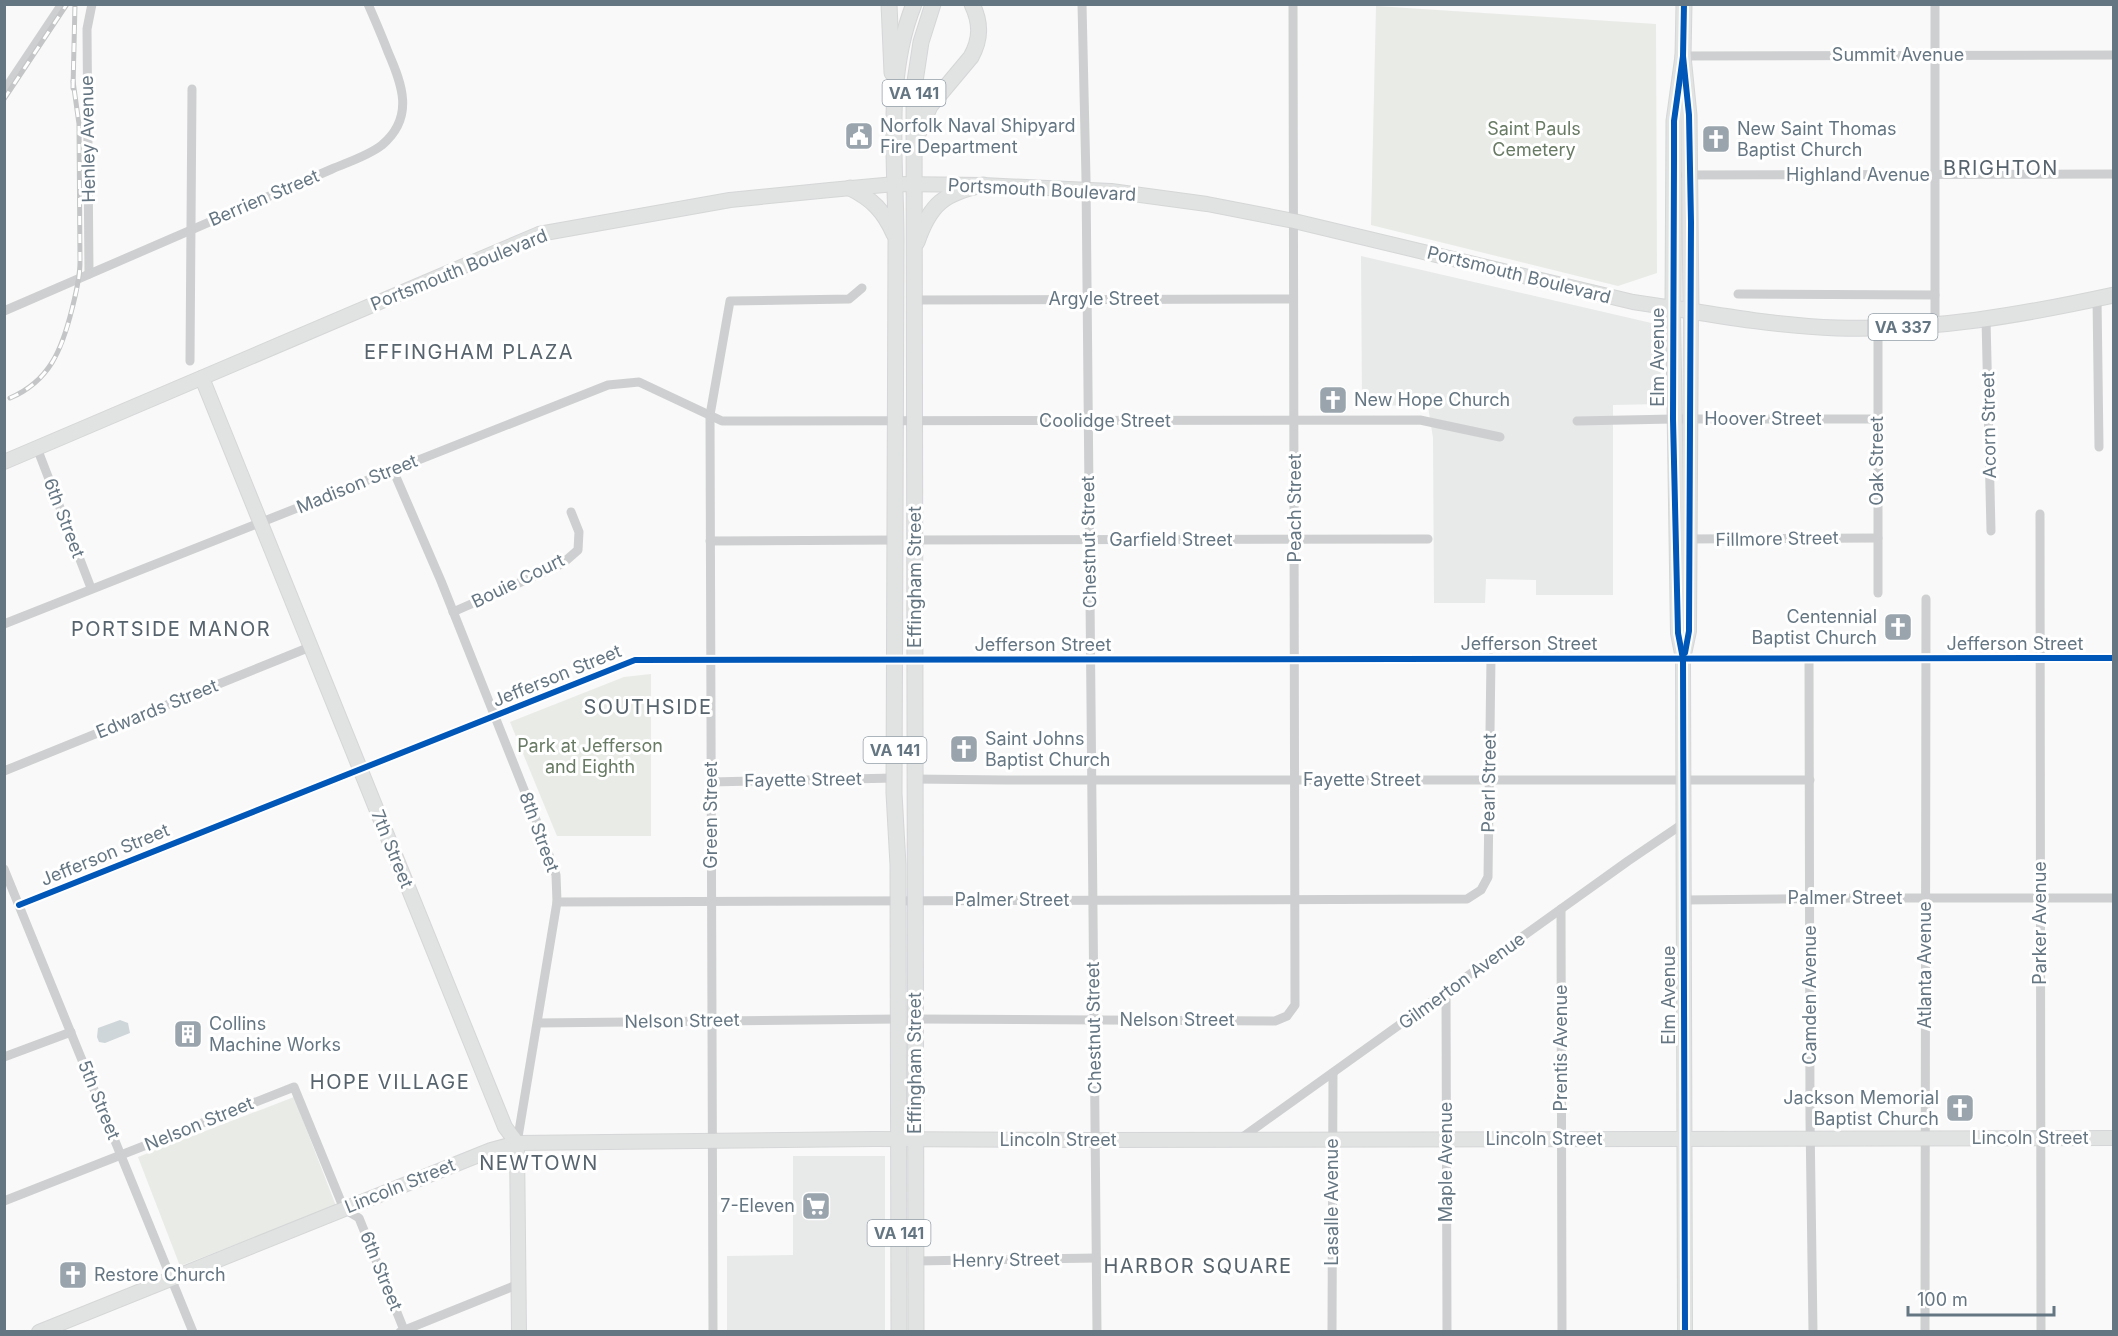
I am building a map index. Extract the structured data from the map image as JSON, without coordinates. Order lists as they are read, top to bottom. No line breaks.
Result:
{"streets":{"main road":["VA 141","Portsmouth Boulevard","VA 337","Elm Avenue","Effingham Street"],"street":["Summit Avenue","Henley Avenue","Highland Avenue","Berrien Street","Argyle Street","Hoover Street","Coolidge Street","Acorn Street","Oak Street","Madison Street","Peach Street","6th Street","Fillmore Street","Garfield Street","Chestnut Street","Bouie Court","Jefferson Street","Edwards Street","Fayette Street","Pearl Street","Green Street","8th Street","7th Street","Palmer Street","Parker Avenue","Atlanta Avenue","Gilmerton Avenue","Camden Avenue","Nelson Street","Prentis Avenue","5th Street","Lincoln Street","Maple Avenue","Lasalle Avenue","Henry Street"]},"crossings":[["Summit Avenue","Elm Avenue"],["Henley Avenue","Berrien Street"],["Highland Avenue","Elm Avenue"],["Portsmouth Boulevard","Elm Avenue"],["Portsmouth Boulevard","Acorn Street"],["Portsmouth Boulevard","Oak Street"],["Portsmouth Boulevard","Peach Street"],["Portsmouth Boulevard","6th Street"],["Portsmouth Boulevard","Chestnut Street"],["Portsmouth Boulevard","Effingham Street"],["Portsmouth Boulevard","7th Street"],["Argyle Street","Peach Street"],["Argyle Street","Chestnut Street"],["Argyle Street","Effingham Street"],["Elm Avenue","Hoover Street"],["Elm Avenue","Fillmore Street"],["Elm Avenue","Jefferson Street"],["Elm Avenue","Fayette Street"],["Elm Avenue","Palmer Street"],["Elm Avenue","Gilmerton Avenue"],["Elm Avenue","Lincoln Street"],["Hoover Street","Oak Street"],["Coolidge Street","Madison Street"],["Coolidge Street","Peach Street"],["Coolidge Street","Chestnut Street"],["Coolidge Street","Effingham Street"],["Coolidge Street","Green Street"],["Oak Street","Fillmore Street"],["Madison Street","6th Street"],["Madison Street","Green Street"],["Madison Street","8th Street"],["Madison Street","7th Street"],["Peach Street","Garfield Street"],["Peach Street","Jefferson Street"],["Peach Street","Fayette Street"],["Peach Street","Palmer Street"],["Peach Street","Nelson Street"],["6th Street","Nelson Street"],["6th Street","Lincoln Street"],["Garfield Street","Chestnut Street"],["Garfield Street","Effingham Street"],["Chestnut Street","Jefferson Street"],["Chestnut Street","Fayette Street"],["Chestnut Street","Palmer Street"],["Chestnut Street","Nelson Street"],["Chestnut Street","Lincoln Street"],["Chestnut Street","Henry Street"],["Effingham Street","Jefferson Street"],["Effingham Street","Fayette Street"],["Effingham Street","Palmer Street"],["Effingham Street","Nelson Street"],["Effingham Street","Lincoln Street"],["Effingham Street","Henry Street"],["Bouie Court","8th Street"],["Jefferson Street","Pearl Street"],["Jefferson Street","Green Street"],["Jefferson Street","8th Street"],["Jefferson Street","7th Street"],["Jefferson Street","Parker Avenue"],["Jefferson Street","Atlanta Avenue"],["Jefferson Street","Camden Avenue"],["Jefferson Street","5th Street"],["Edwards Street","7th Street"],["Fayette Street","Pearl Street"],["Fayette Street","Green Street"],["Fayette Street","Camden Avenue"],["Pearl Street","Palmer Street"],["Green Street","Palmer Street"],["Green Street","Nelson Street"],["Green Street","Lincoln Street"],["8th Street","7th Street"],["8th Street","Palmer Street"],["8th Street","Nelson Street"],["8th Street","Lincoln Street"],["7th Street","Lincoln Street"],["Palmer Street","Parker Avenue"],["Palmer Street","Atlanta Avenue"],["Palmer Street","Camden Avenue"],["Parker Avenue","Lincoln Street"],["Atlanta Avenue","Lincoln Street"],["Gilmerton Avenue","Prentis Avenue"],["Gilmerton Avenue","Lincoln Street"],["Gilmerton Avenue","Maple Avenue"],["Gilmerton Avenue","Lasalle Avenue"],["Camden Avenue","Lincoln Street"],["Nelson Street","5th Street"],["Prentis Avenue","Lincoln Street"],["5th Street","Lincoln Street"],["Lincoln Street","Maple Avenue"],["Lincoln Street","Lasalle Avenue"]],"districts":["BRIGHTON","EFFINGHAM PLAZA","PORTSIDE MANOR","SOUTHSIDE","HOPE VILLAGE","NEWTOWN","HARBOR SQUARE"],"parks":["Saint Pauls Cemetery","Park at Jefferson and Eighth"],"places":{"public building":["Norfolk Naval Shipyard Fire Department"],"church":["New Saint Thomas Baptist Church","New Hope Church","Centennial Baptist Church","Saint Johns Baptist Church","Jackson Memorial Baptist Church","Restore Church"],"building":["Collins Machine Works"],"supermarket":["7-Eleven"]},"scale_bar":"100 m"}
